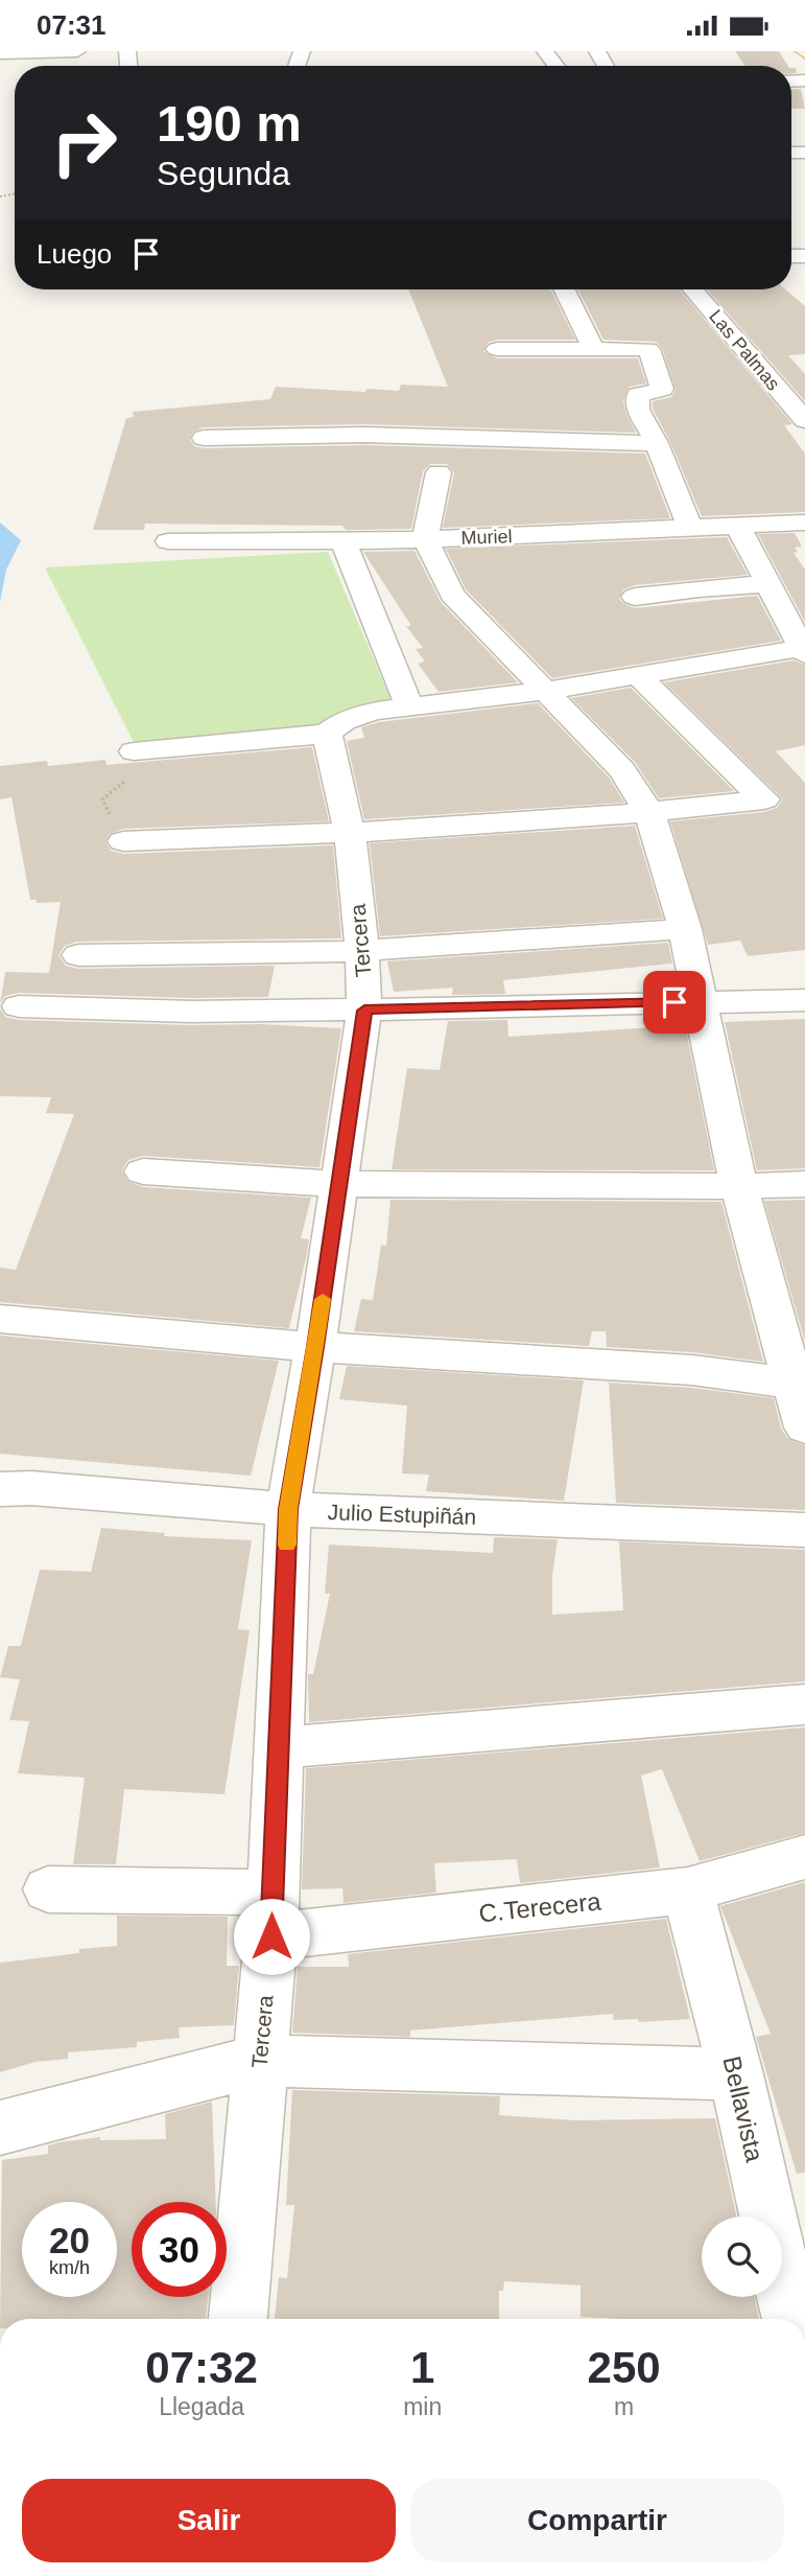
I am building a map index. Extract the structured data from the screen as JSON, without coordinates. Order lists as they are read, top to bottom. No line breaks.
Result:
{"streets":{"street":["Las Palmas","Muriel","Tercera","Julio Estupiñán","C.Terecera","Bellavista"]},"crossings":[["Tercera","Julio Estupiñán"],["Tercera","C.Terecera"],["C.Terecera","Bellavista"]],"page":{"status":"07:31","turn":["190 m","Segunda"],"then":"Luego","speed":"20 km/h","limit":"30","eta":["07:32","Llegada","1","min","250","m"],"buttons":["Salir","Compartir"]}}
